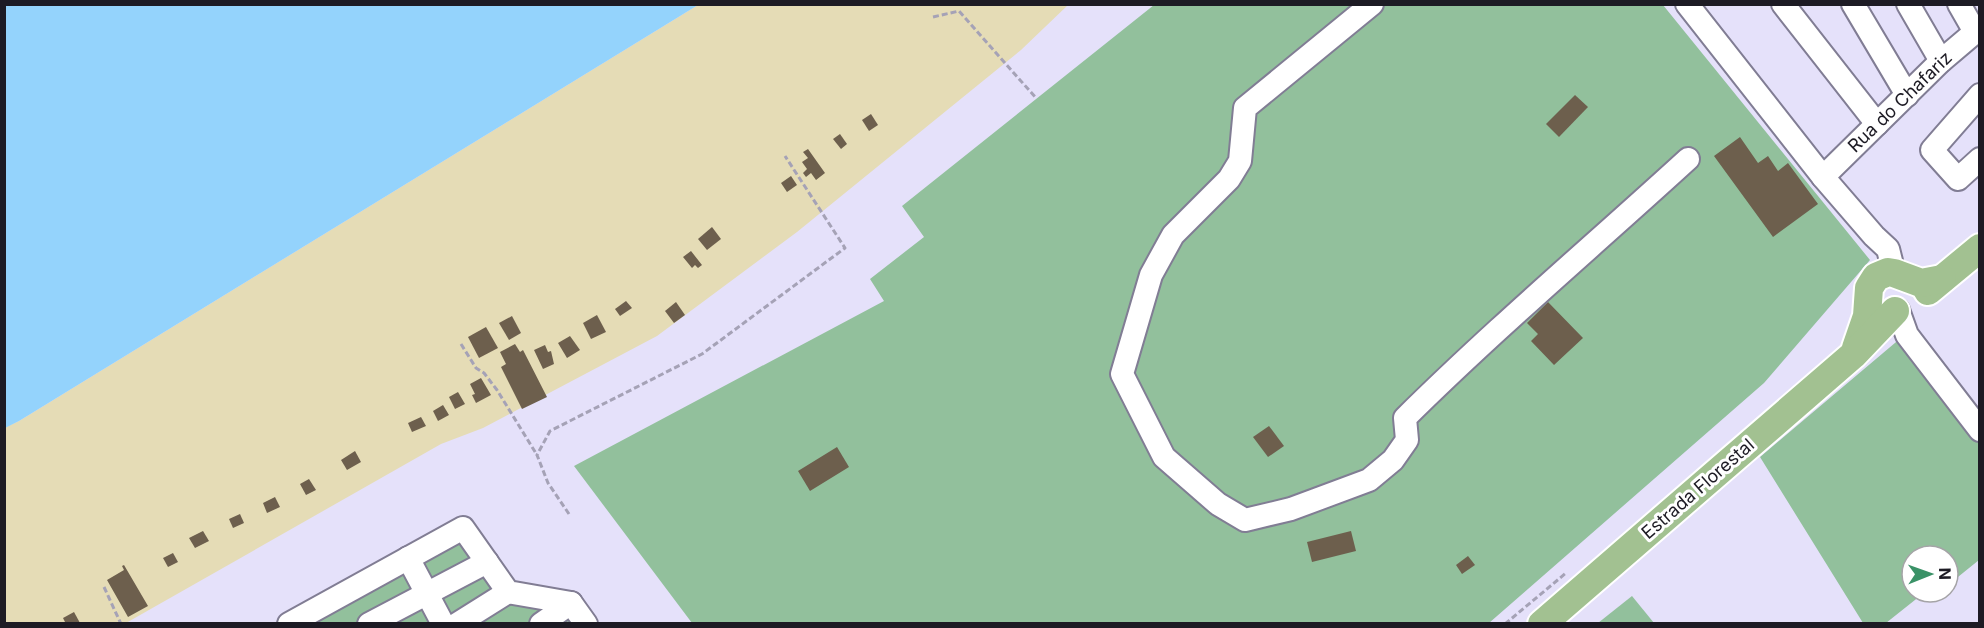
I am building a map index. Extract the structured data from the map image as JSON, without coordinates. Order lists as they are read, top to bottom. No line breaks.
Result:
{"streets":{"main road":["Estrada Florestal"],"street":["Rua do Chafariz"]},"north":"right"}
